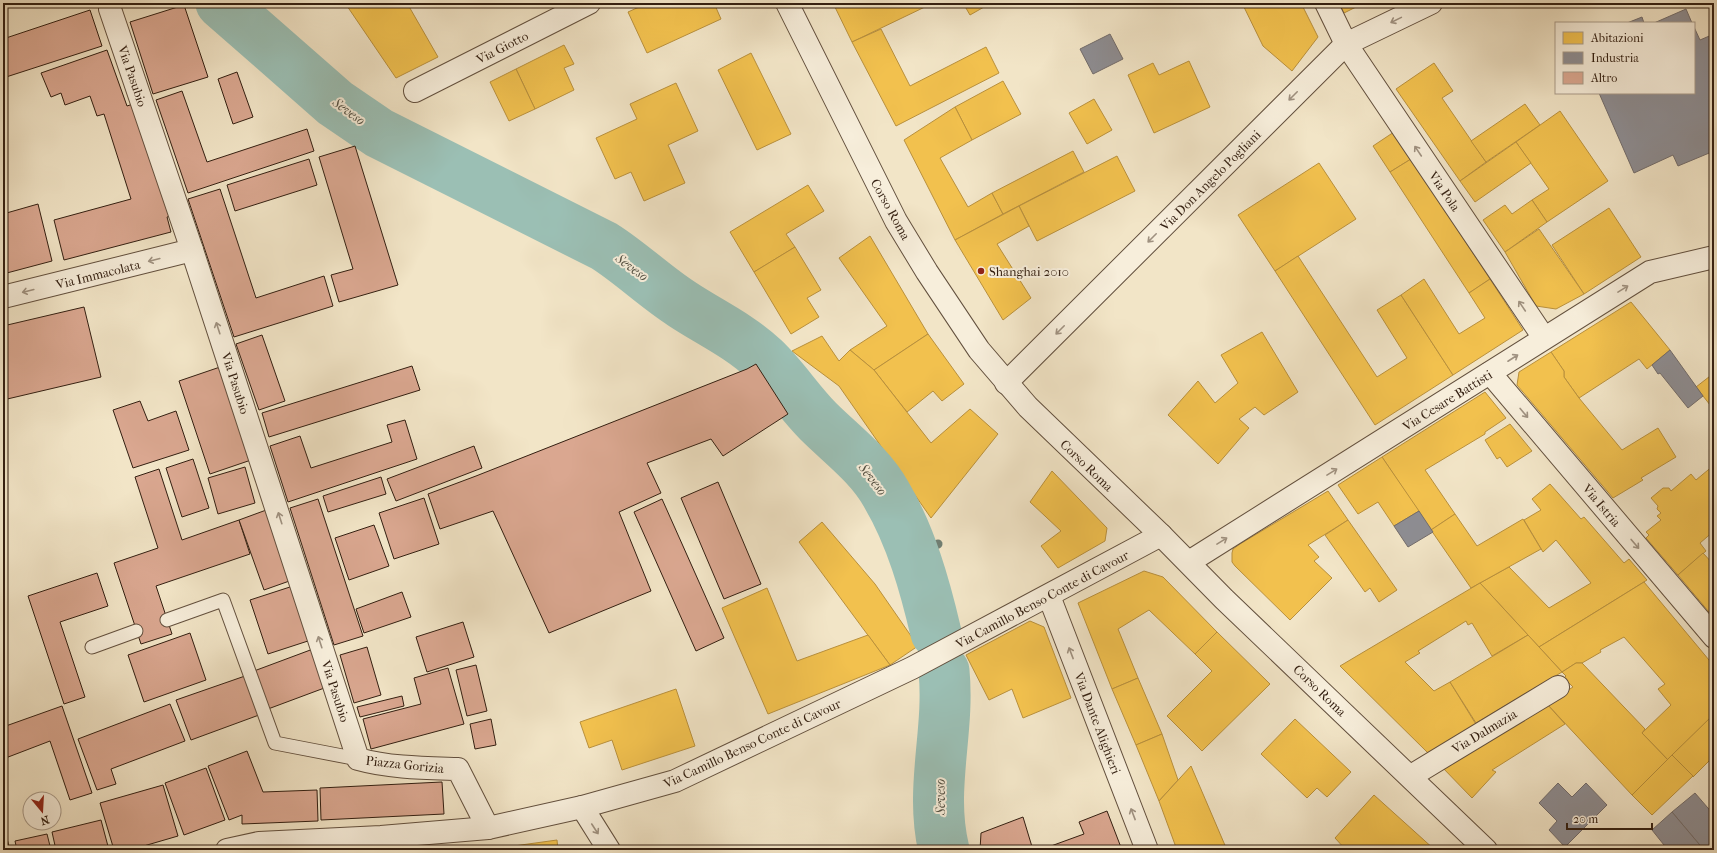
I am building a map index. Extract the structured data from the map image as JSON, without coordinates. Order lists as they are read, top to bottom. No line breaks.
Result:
{"streets":{"street":["Via Giotto","Via Pasubio","Via Don Angelo Pogliani","Via Pola","Corso Roma","Via Immacolata","Via Cesare Battisti","Via Istria","Via Camillo Benso Conte di Cavour","Via Dante Alighieri","Via Dalmazia","Piazza Gorizia"]},"crossings":[["Via Pasubio","Via Immacolata"],["Via Pasubio","Piazza Gorizia"],["Via Don Angelo Pogliani","Via Pola"],["Via Don Angelo Pogliani","Corso Roma"],["Via Pola","Via Cesare Battisti"],["Corso Roma","Via Cesare Battisti"],["Corso Roma","Via Camillo Benso Conte di Cavour"],["Corso Roma","Via Dalmazia"],["Via Cesare Battisti","Via Istria"],["Via Camillo Benso Conte di Cavour","Via Dante Alighieri"],["Via Camillo Benso Conte di Cavour","Piazza Gorizia"]],"one_way":["Via Pasubio","Via Don Angelo Pogliani","Via Pola","Via Immacolata","Via Cesare Battisti","Via Istria","Via Dante Alighieri"],"water":["Seveso"],"places":["Shanghai 2010"],"legend":["Abitazioni","Industria","Altro"],"scale_bar":"20 m","north":"bottom"}
